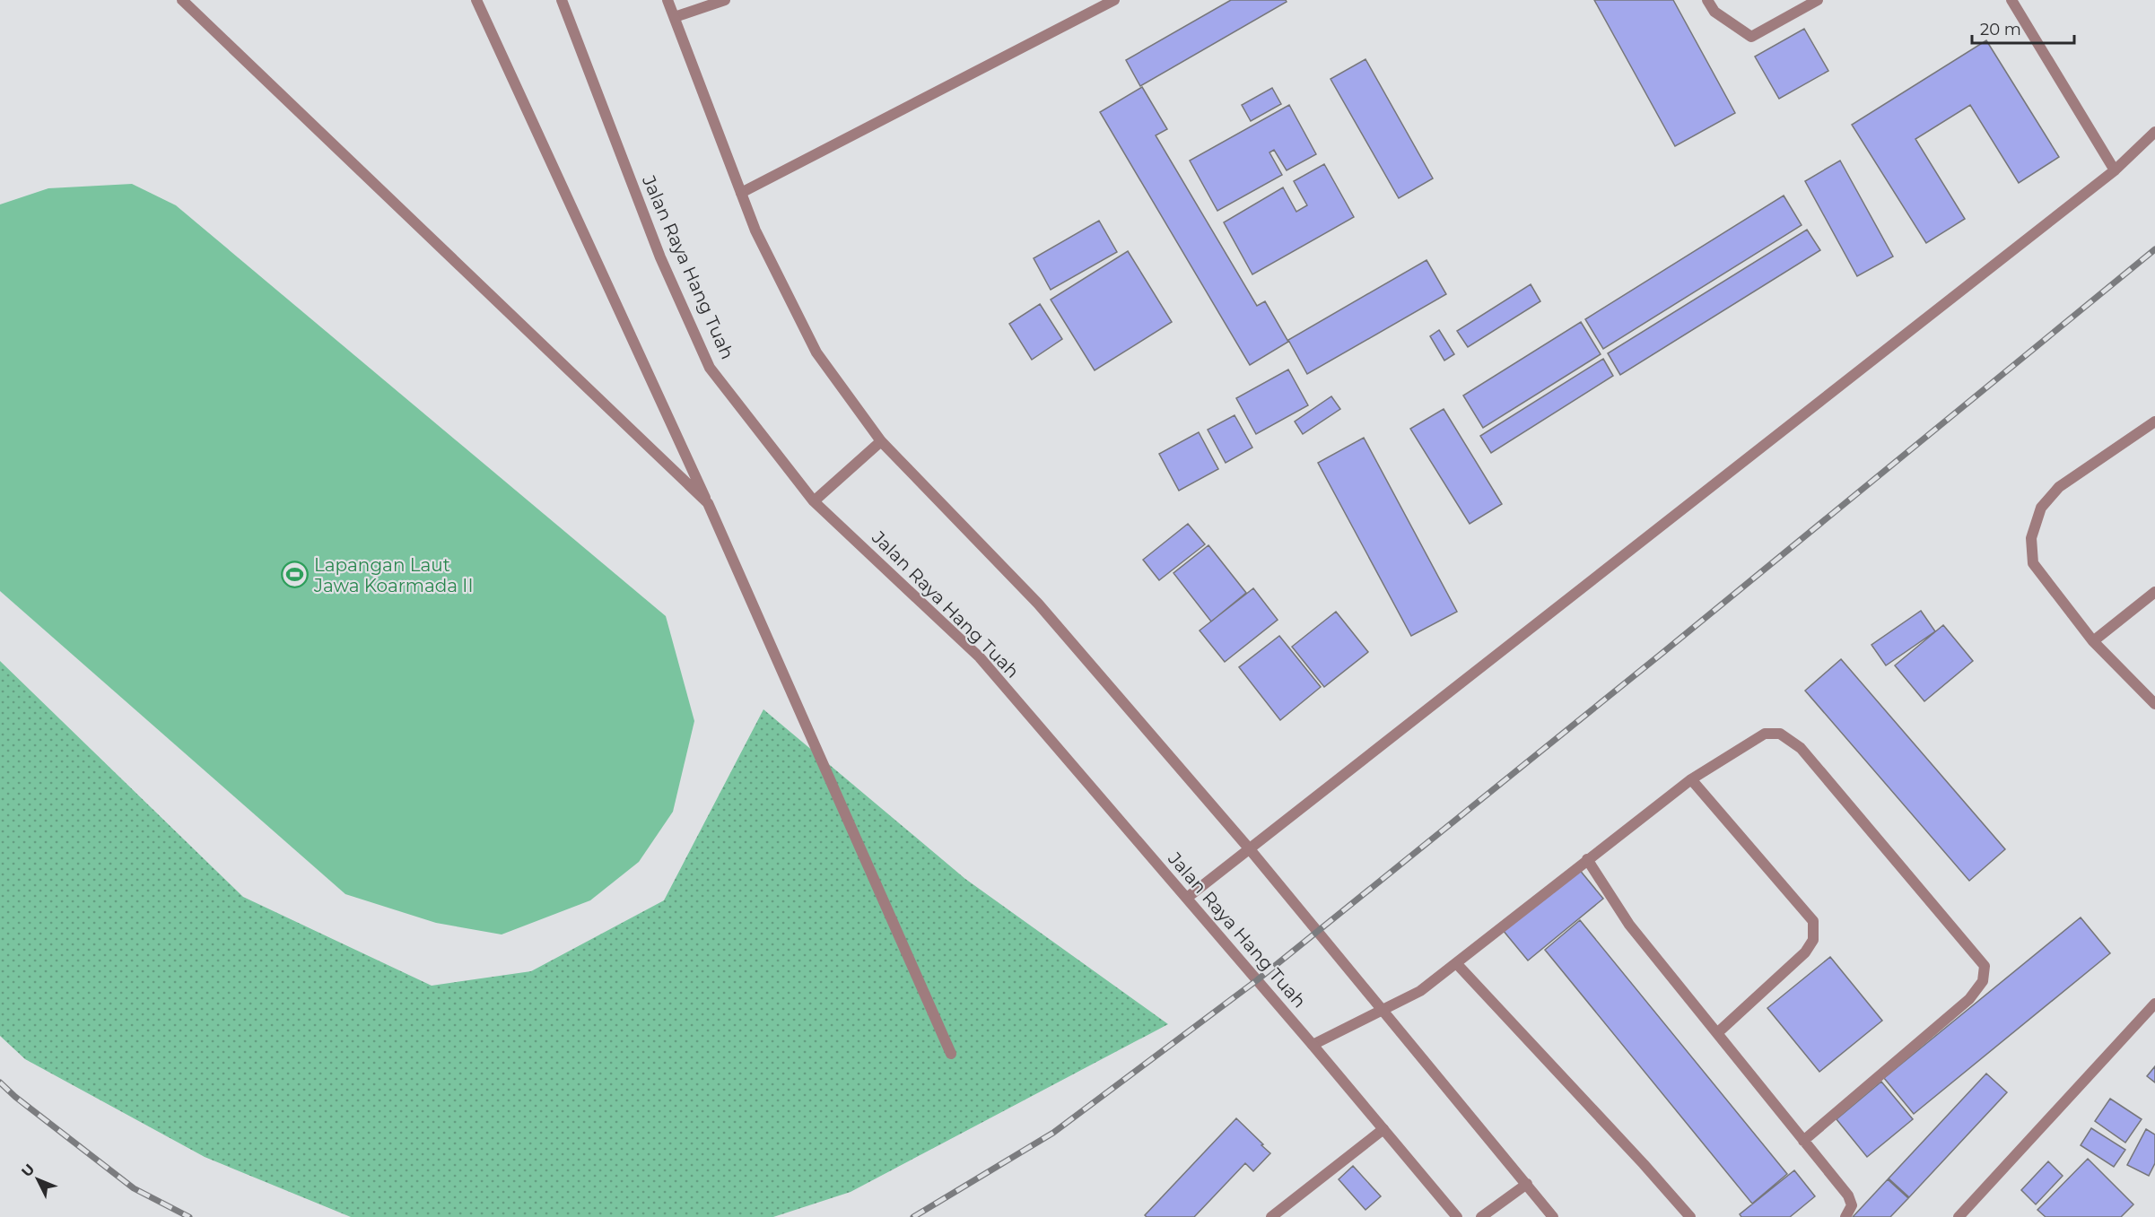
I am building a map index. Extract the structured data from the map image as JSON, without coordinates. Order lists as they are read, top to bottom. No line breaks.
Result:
{"streets":{"street":["Jalan Raya Hang Tuah"]},"places":{"sports":["Lapangan Laut Jawa Koarmada II"]},"scale_bar":"20 m","north":"top left"}
